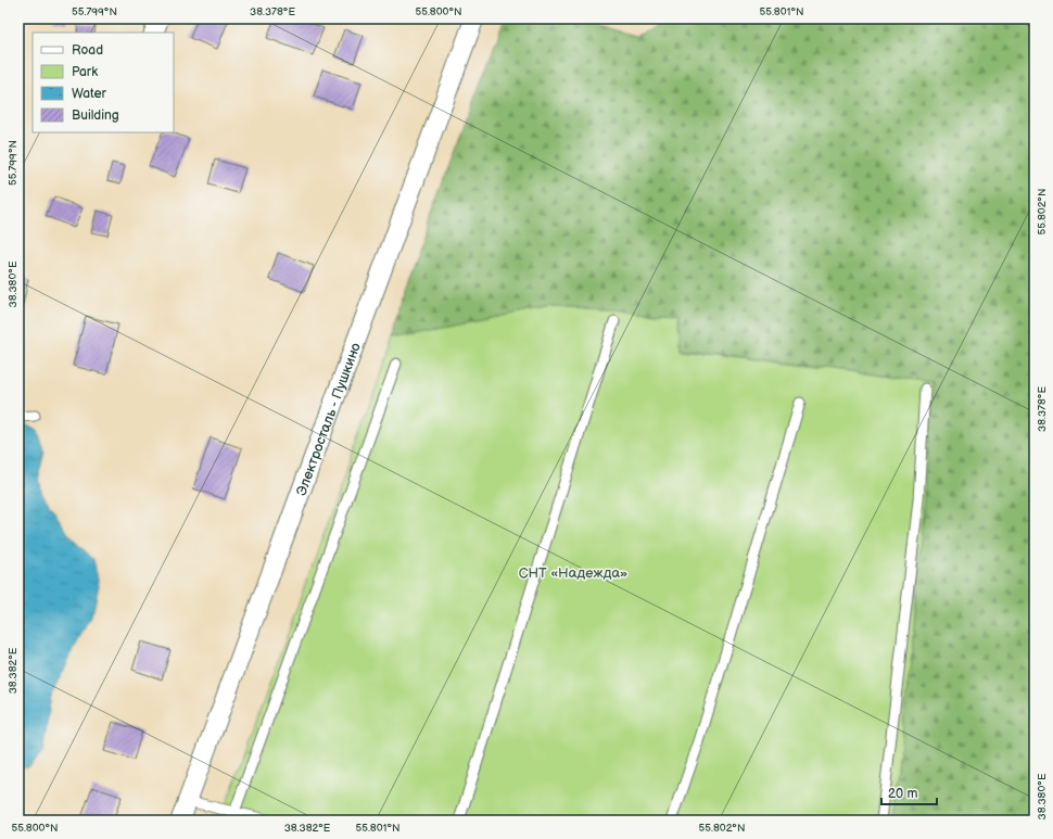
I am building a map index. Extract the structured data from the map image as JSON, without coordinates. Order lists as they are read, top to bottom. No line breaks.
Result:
{"streets":{"street":["Электросталь - Пушкино"]},"parks":["СНТ «Надежда»"],"legend":["Road","Park","Water","Building"],"scale_bar":"20 m","coordinates":["55.799°N","38.378°E","55.800°N","55.801°N","55.802°N","38.380°E","38.382°E"]}
